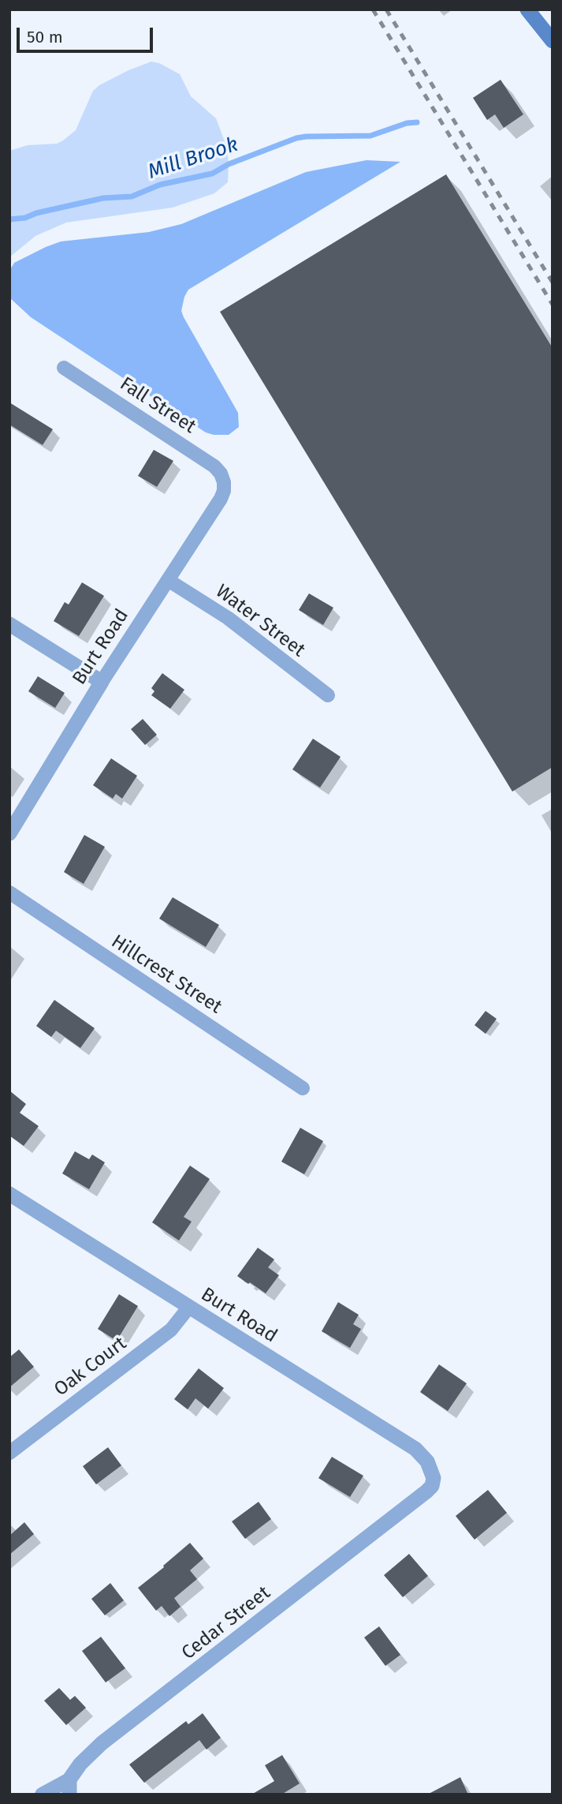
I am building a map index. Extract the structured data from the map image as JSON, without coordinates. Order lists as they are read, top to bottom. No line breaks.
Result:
{"streets":{"street":["Fall Street","Water Street","Burt Road","Hillcrest Street","Oak Court","Cedar Street"]},"crossings":[["Fall Street","Burt Road"],["Water Street","Burt Road"],["Burt Road","Oak Court"],["Burt Road","Cedar Street"]],"water":["Mill Brook"],"scale_bar":"50 m"}
